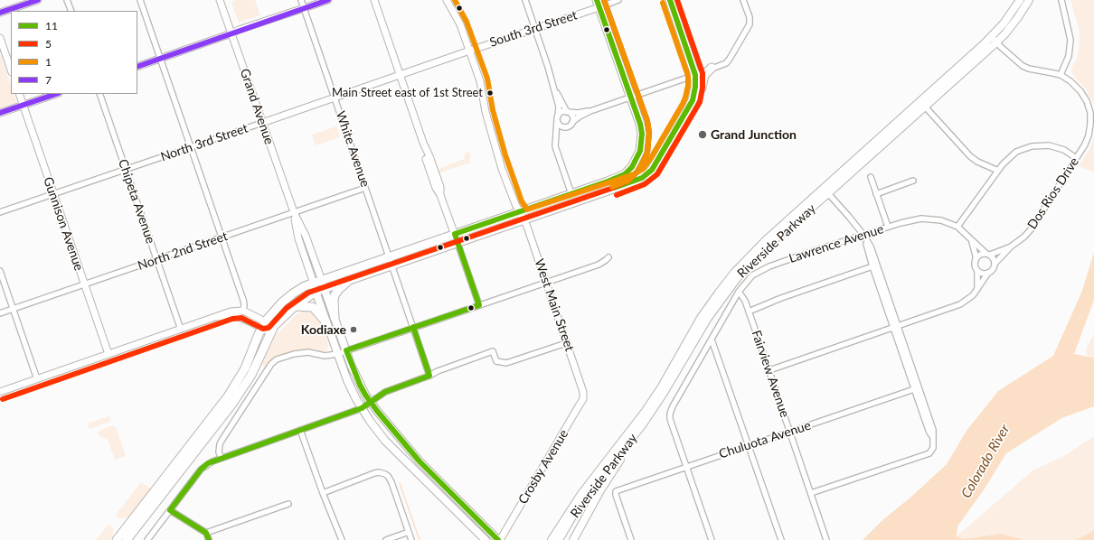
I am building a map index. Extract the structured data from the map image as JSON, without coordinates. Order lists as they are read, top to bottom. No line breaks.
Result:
{"streets":{"main road":["Grand Avenue","Riverside Parkway"],"street":["South 3rd Street","North 3rd Street","White Avenue","Dos Rios Drive","Chipeta Avenue","Gunnison Avenue","Lawrence Avenue","North 2nd Street","West Main Street","Fairview Avenue","Chuluota Avenue","Crosby Avenue"]},"crossings":[["South 3rd Street","North 3rd Street"],["South 3rd Street","West Main Street"],["Grand Avenue","North 3rd Street"],["Grand Avenue","North 2nd Street"],["Grand Avenue","Crosby Avenue"],["North 3rd Street","White Avenue"],["North 3rd Street","Chipeta Avenue"],["North 3rd Street","Gunnison Avenue"],["North 3rd Street","West Main Street"],["White Avenue","North 2nd Street"],["Dos Rios Drive","Riverside Parkway"],["Dos Rios Drive","Lawrence Avenue"],["Chipeta Avenue","North 2nd Street"],["Gunnison Avenue","North 2nd Street"],["Lawrence Avenue","Fairview Avenue"],["Lawrence Avenue","Chuluota Avenue"],["West Main Street","Crosby Avenue"],["Fairview Avenue","Chuluota Avenue"]],"water":["Colorado River"],"places":["Main Street east of 1st Street","Grand Junction","Kodiaxe"],"lines":["transit line 11","transit line 5","transit line 1","transit line 7"],"legend":["11","5","1","7"]}
